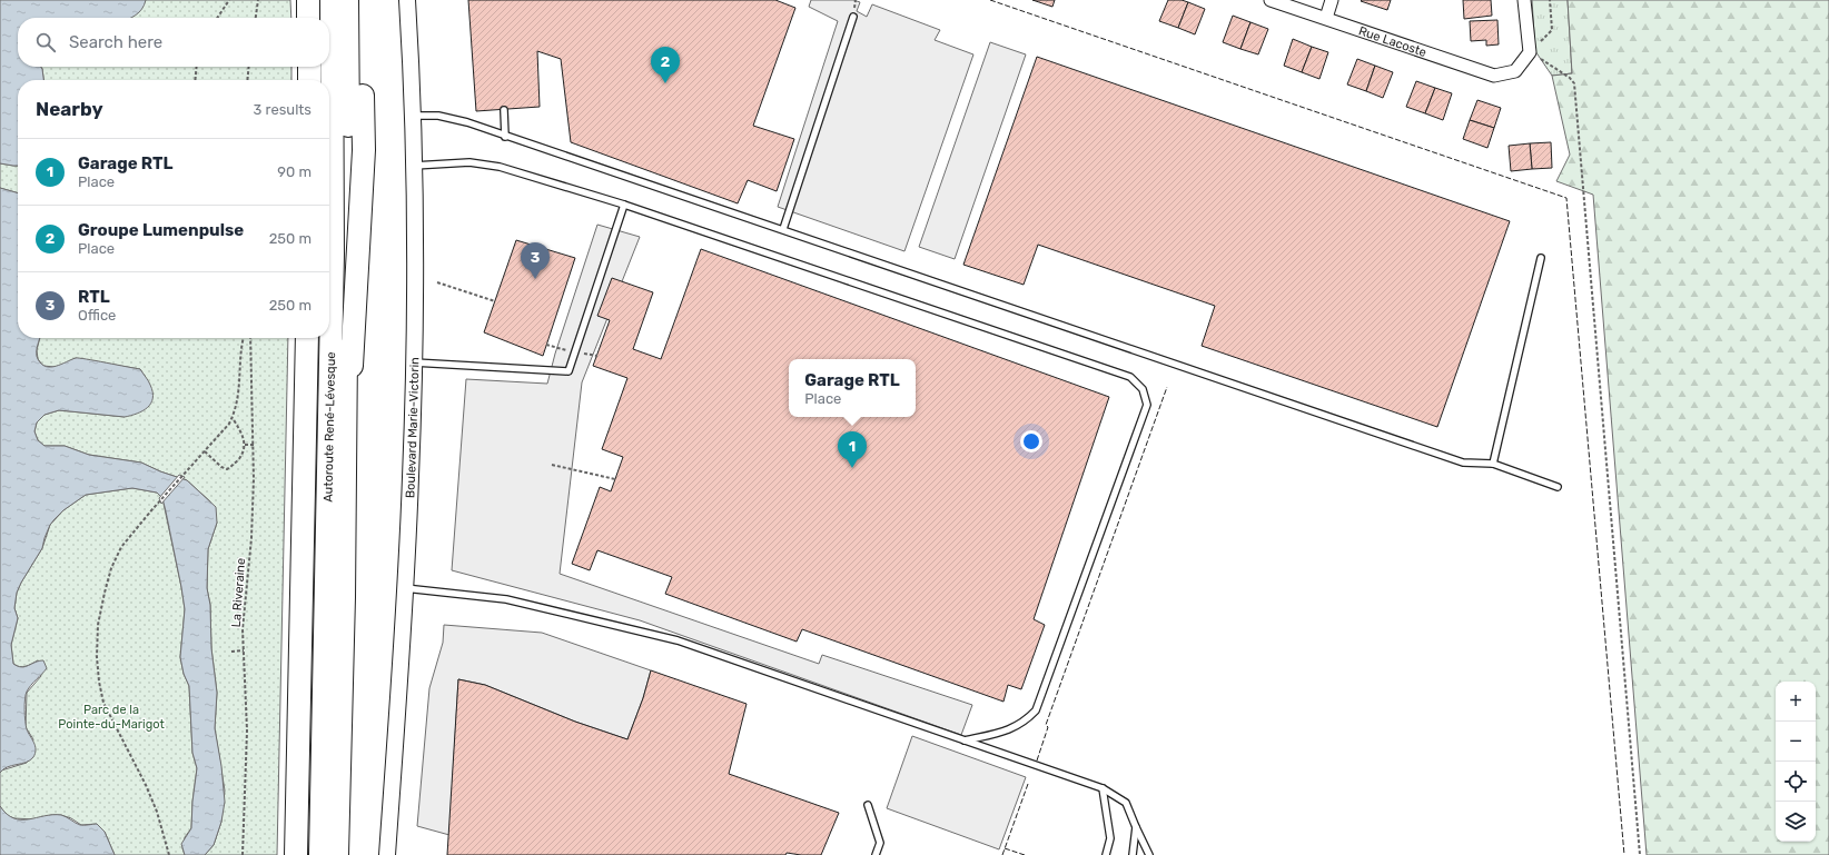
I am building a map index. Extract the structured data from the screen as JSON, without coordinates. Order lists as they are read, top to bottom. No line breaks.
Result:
{"streets":{"highway":["Autoroute René-Lévesque"],"street":["Rue Lacoste","Boulevard Marie-Victorin"],"path":["La Riveraine"]},"parks":["Parc de la Pointe-du-Marigot"],"page":{"search":"Search here","pins":["2","3","1"],"heading":["Nearby","3 results"],"list":[{"mark":"1","name":"Garage RTL","note":"Place","value":"90 m"},{"mark":"2","name":"Groupe Lumenpulse","note":"Place","value":"250 m"},{"mark":"3","name":"RTL","note":"Office","value":"250 m"}],"popup":["Garage RTL","Place"],"map_buttons":["+","−"]}}
